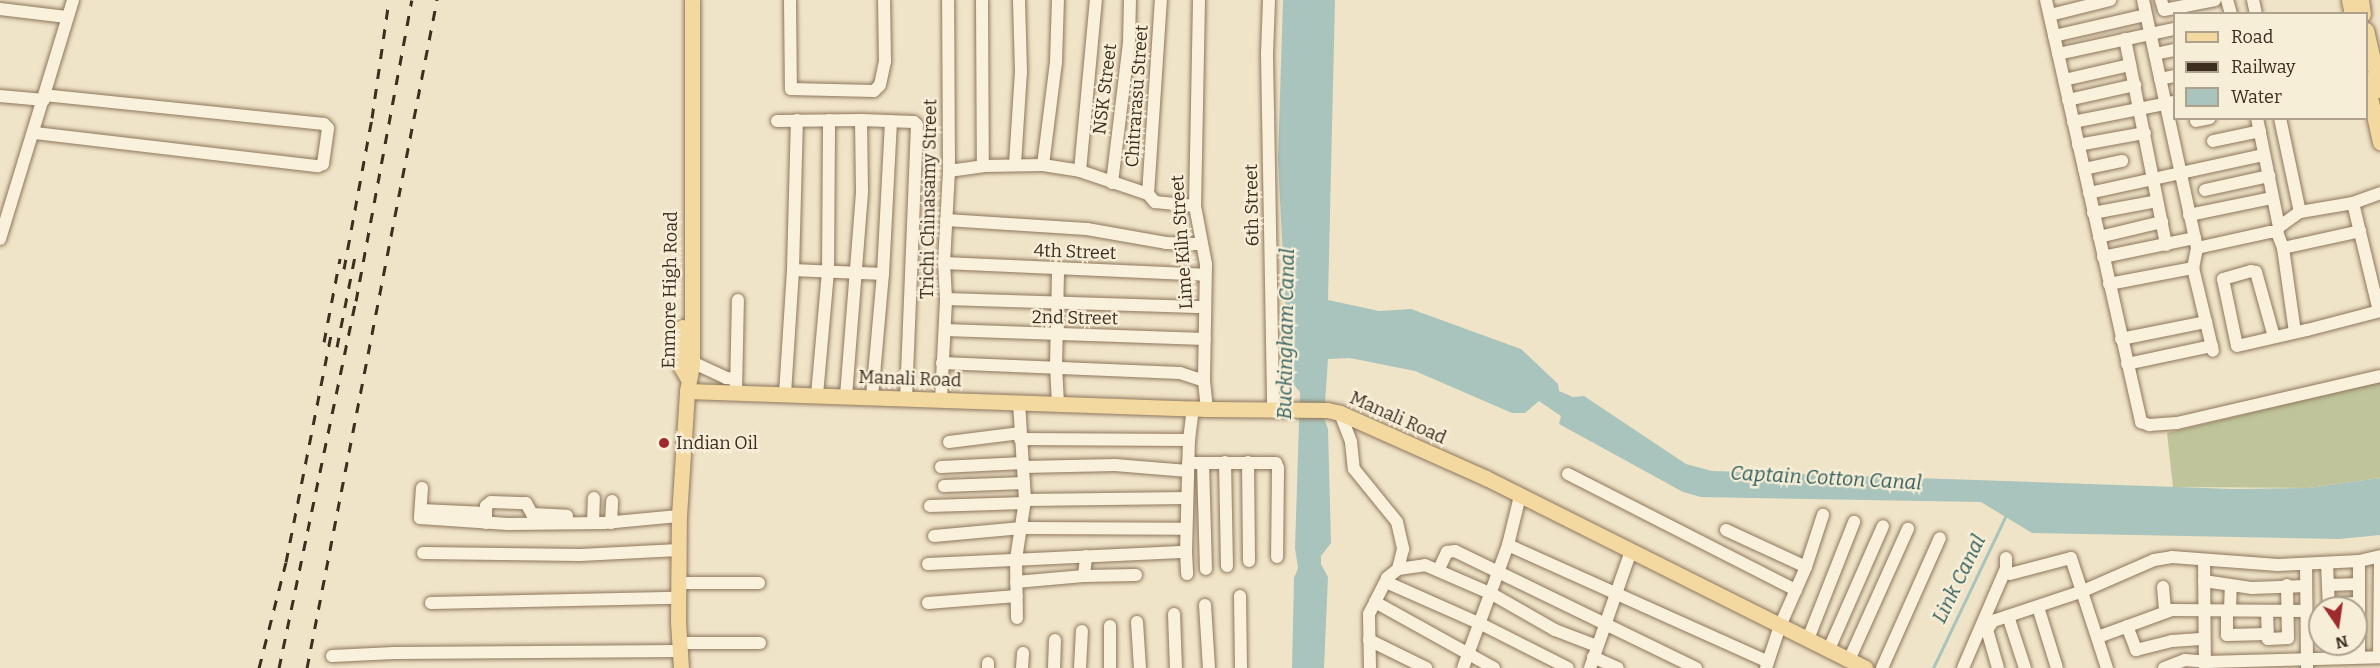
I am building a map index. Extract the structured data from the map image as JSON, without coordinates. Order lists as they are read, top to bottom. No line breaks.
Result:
{"streets":{"main road":["Enmore High Road","Manali Road"],"street":["NSK Street","Chitrarasu Street","Trichi Chinasamy Street","6th Street","Lime Kiln Street","4th Street","2nd Street"]},"crossings":[["Trichi Chinasamy Street","4th Street"],["Trichi Chinasamy Street","2nd Street"],["Trichi Chinasamy Street","Manali Road"],["6th Street","Manali Road"],["Lime Kiln Street","4th Street"],["Lime Kiln Street","2nd Street"],["Lime Kiln Street","Manali Road"],["Enmore High Road","Manali Road"]],"water":["Buckingham Canal","Captain Cotton Canal","Link Canal"],"places":["Indian Oil"],"legend":["Road","Railway","Water"],"north":"bottom"}
